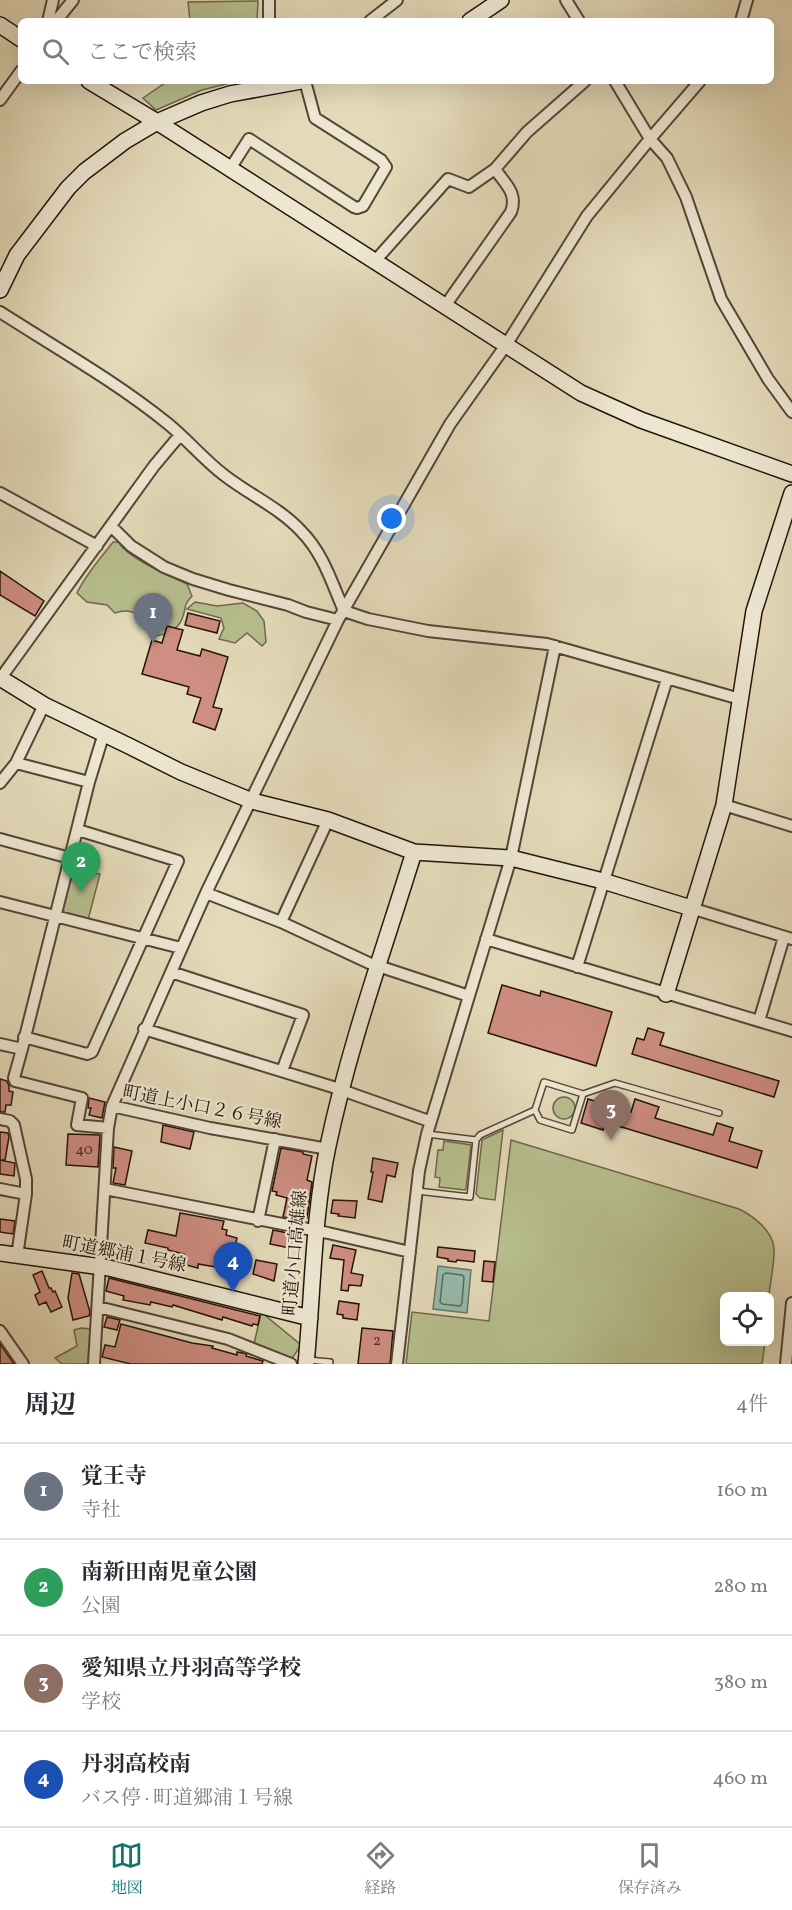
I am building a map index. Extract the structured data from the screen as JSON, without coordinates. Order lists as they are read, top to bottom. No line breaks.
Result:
{"streets":{"street":["町道上小口２６号線","町道小口高雄線","町道郷浦１号線"]},"crossings":[["町道上小口２６号線","町道小口高雄線"],["町道上小口２６号線","町道郷浦１号線"],["町道小口高雄線","町道郷浦１号線"]],"house_numbers":["40","2"],"page":{"search":"ここで検索","pins":["1","2","3","4"],"heading":["周辺","4件"],"list":[{"mark":"1","name":"覚王寺","note":"寺社","value":"160 m"},{"mark":"2","name":"南新田南児童公園","note":"公園","value":"280 m"},{"mark":"3","name":"愛知県立丹羽高等学校","note":"学校","value":"380 m"},{"mark":"4","name":"丹羽高校南","note":"バス停 · 町道郷浦１号線","value":"460 m"}],"nav":["地図","経路","保存済み"]}}
